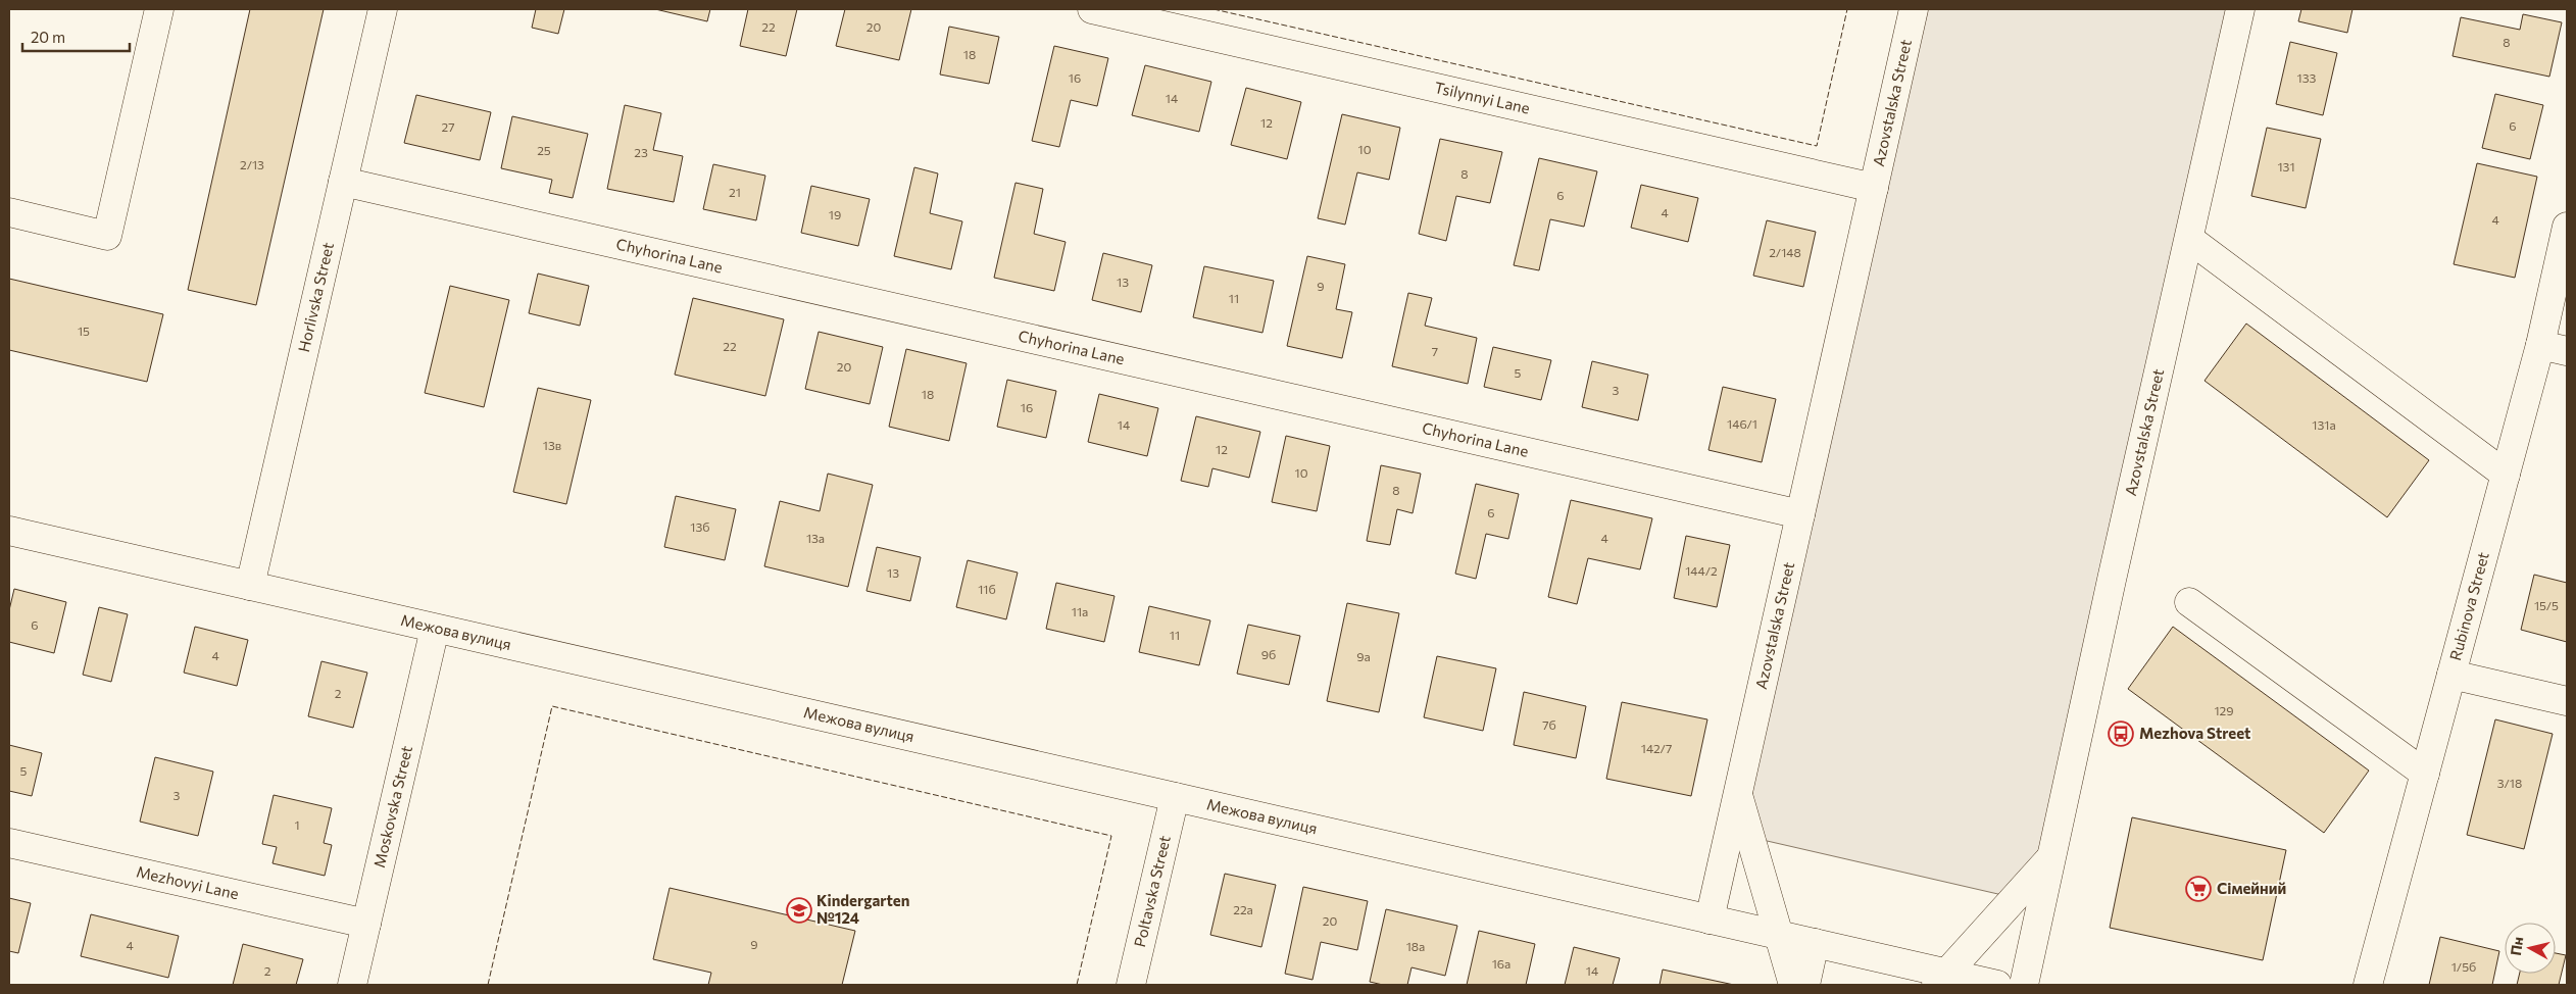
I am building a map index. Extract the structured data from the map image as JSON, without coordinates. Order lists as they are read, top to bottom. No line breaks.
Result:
{"streets":{"street":["Tsilynnyi Lane","Azovstalska Street","Chyhorina Lane","Horlivska Street","Rubinova Street","Межова вулиця","Moskovska Street","Mezhovyi Lane","Poltavska Street"]},"crossings":[["Tsilynnyi Lane","Azovstalska Street"],["Azovstalska Street","Chyhorina Lane"],["Azovstalska Street","Межова вулиця"],["Chyhorina Lane","Horlivska Street"],["Horlivska Street","Межова вулиця"],["Межова вулиця","Moskovska Street"],["Межова вулиця","Poltavska Street"],["Moskovska Street","Mezhovyi Lane"]],"places":{"bus stop":["Mezhova Street"],"supermarket":["Сімейний"],"school or university":["Kindergarten №124"]},"house_numbers":["22","20","8","18","16","133","14","12","6","27","10","25","23","2/13","131","8","21","6","4","19","4","2/148","13","9","11","15","22","7","20","5","3","18","16","146/1","14","131а","13в","12","10","8","6","13б","13а","4","144/2","13","11б","15/5","11а","6","11","9б","4","9а","2","129","7б","142/7","5","3/18","3","1","22а","20","9","4","18а","16а","1/5б","2","14"],"scale_bar":"20 m","north":"left"}
